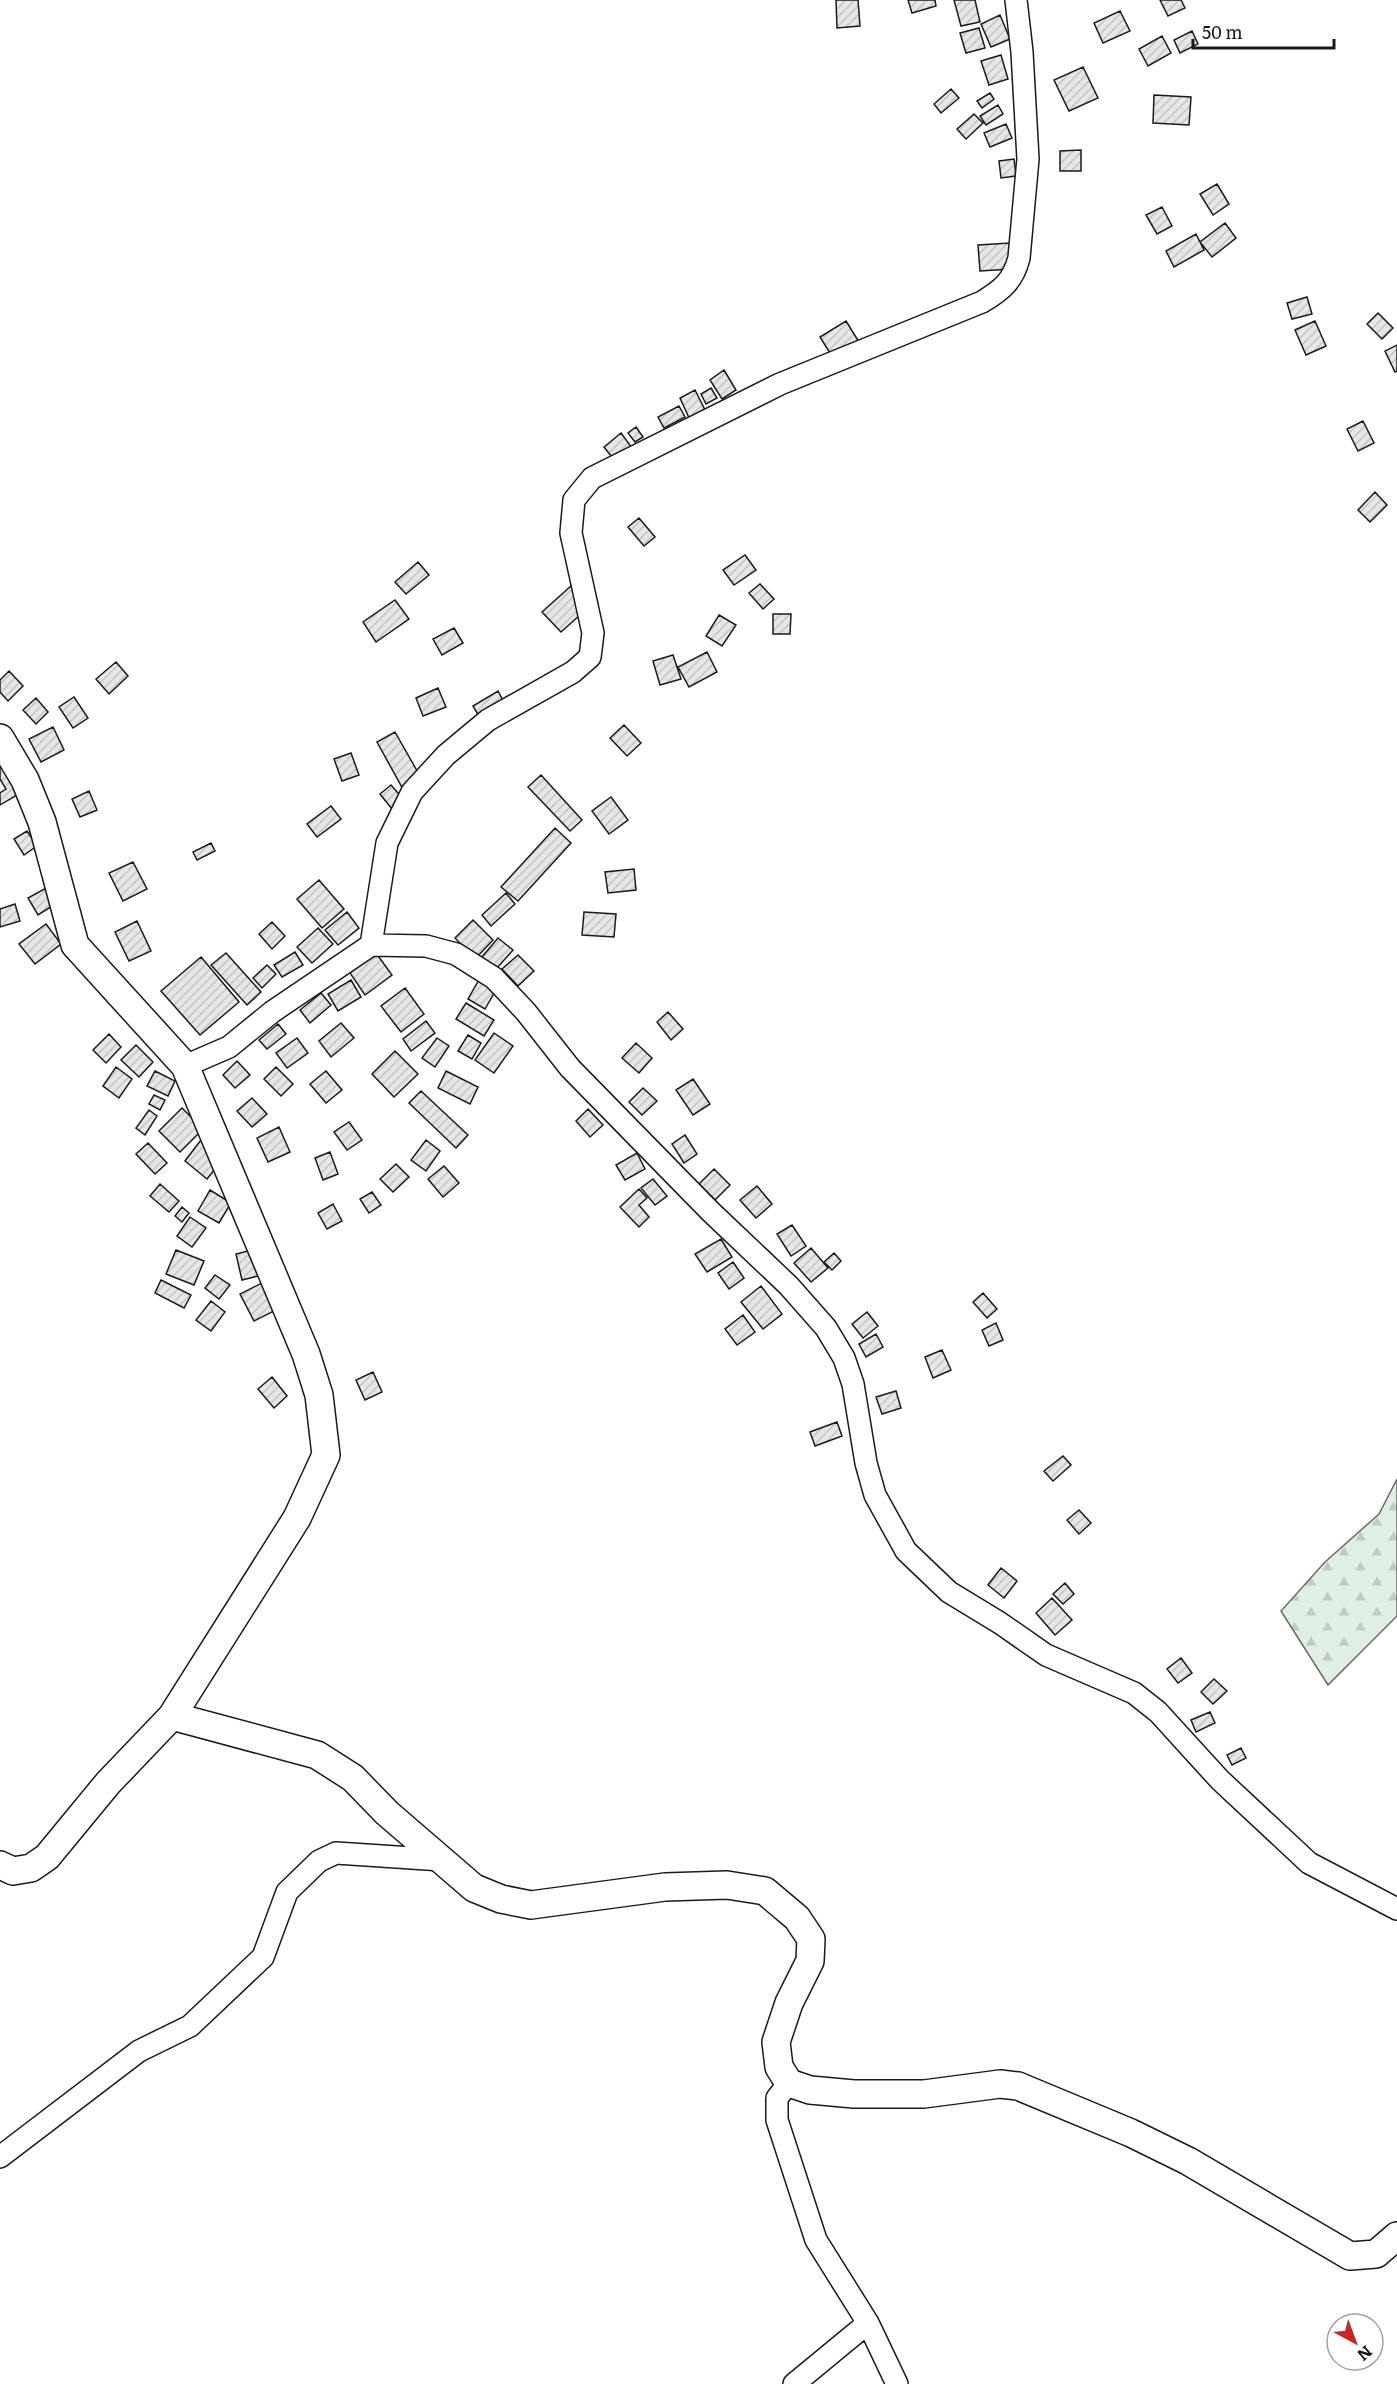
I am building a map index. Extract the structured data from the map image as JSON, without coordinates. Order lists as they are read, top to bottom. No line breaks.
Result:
{"scale_bar":"50 m","north":"bottom right"}
